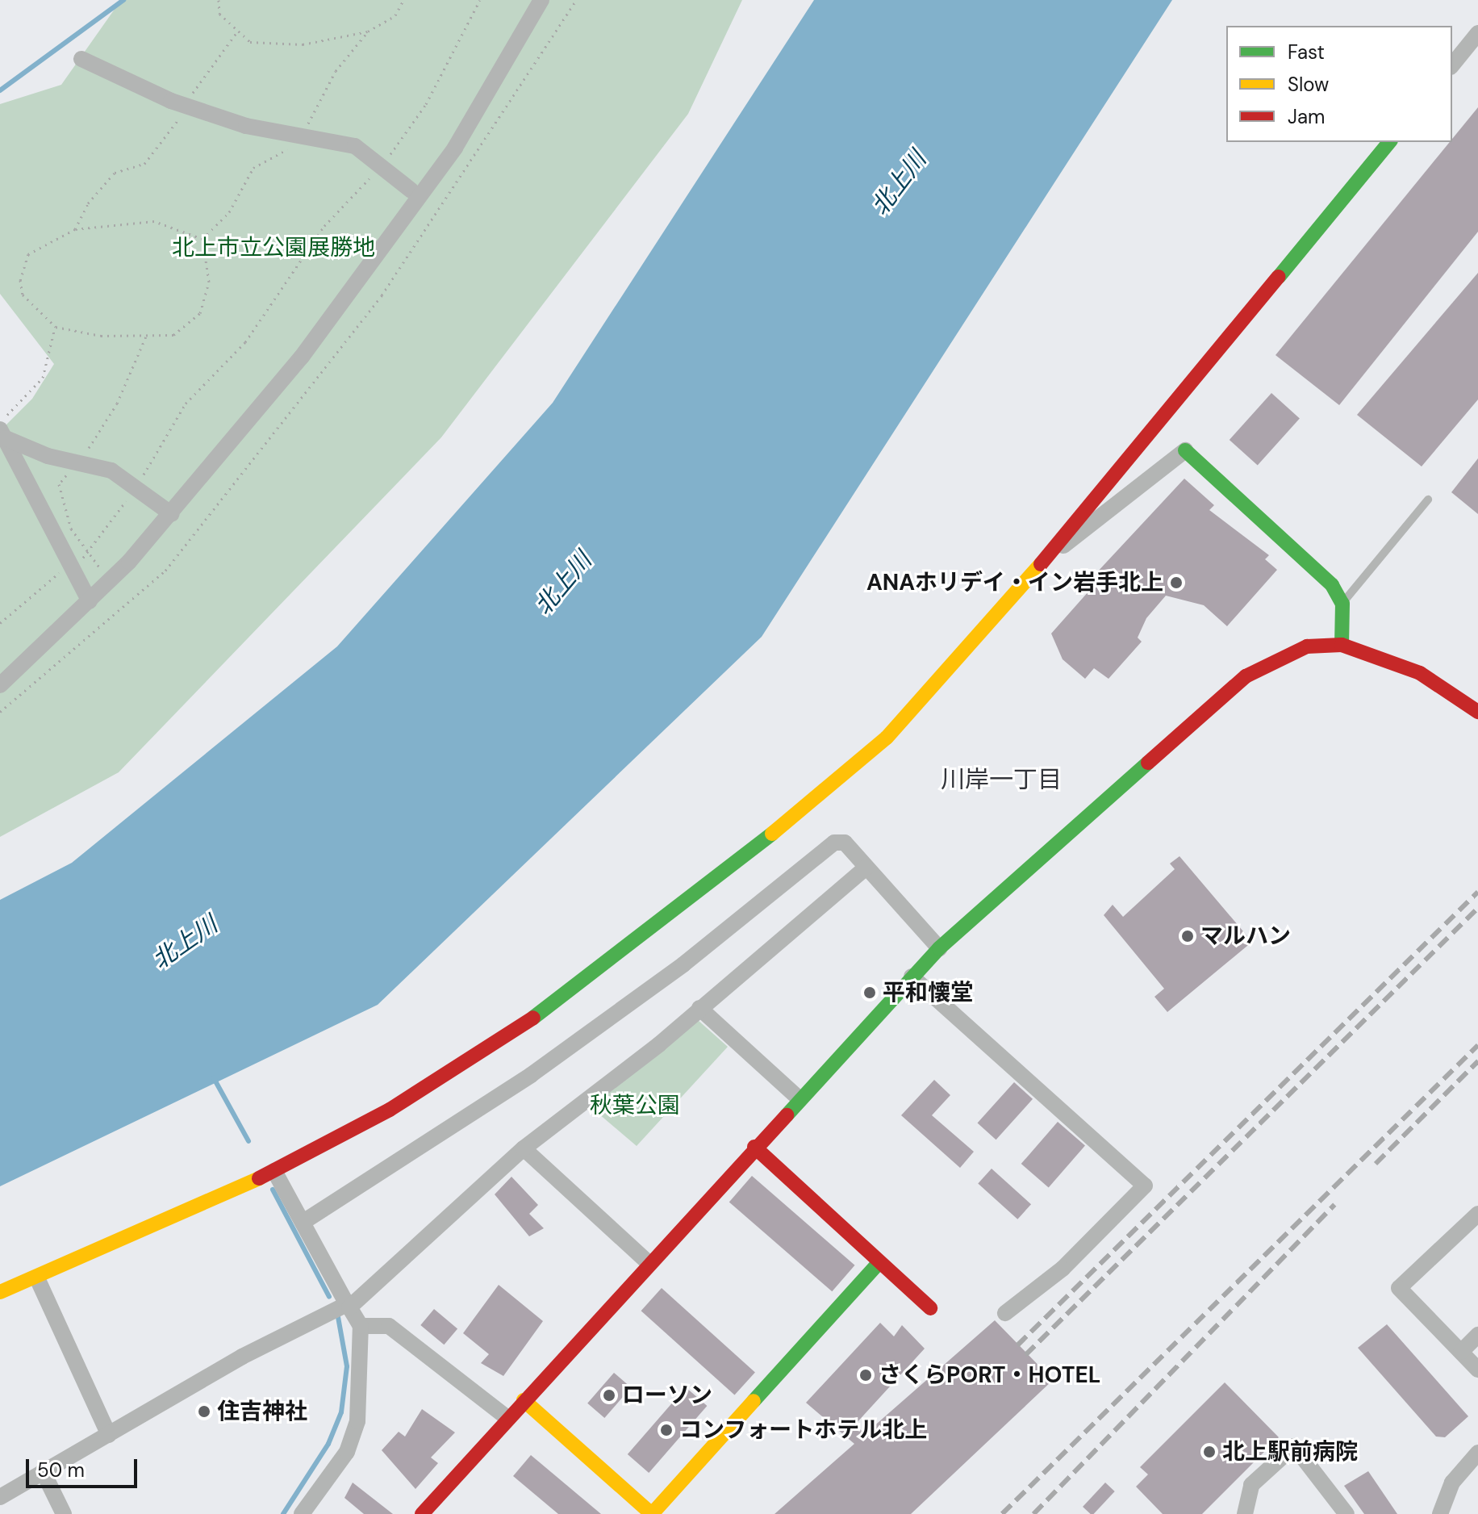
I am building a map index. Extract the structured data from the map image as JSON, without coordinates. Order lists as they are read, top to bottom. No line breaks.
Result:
{"districts":["川岸一丁目"],"water":["北上川"],"parks":["北上市立公園展勝地","秋葉公園"],"places":["ANAホリデイ・イン岩手北上","マルハン","平和懐堂","さくらPORT・HOTEL","ローソン","住吉神社","コンフォートホテル北上","北上駅前病院"],"legend":["Fast","Slow","Jam"],"scale_bar":"50 m"}
